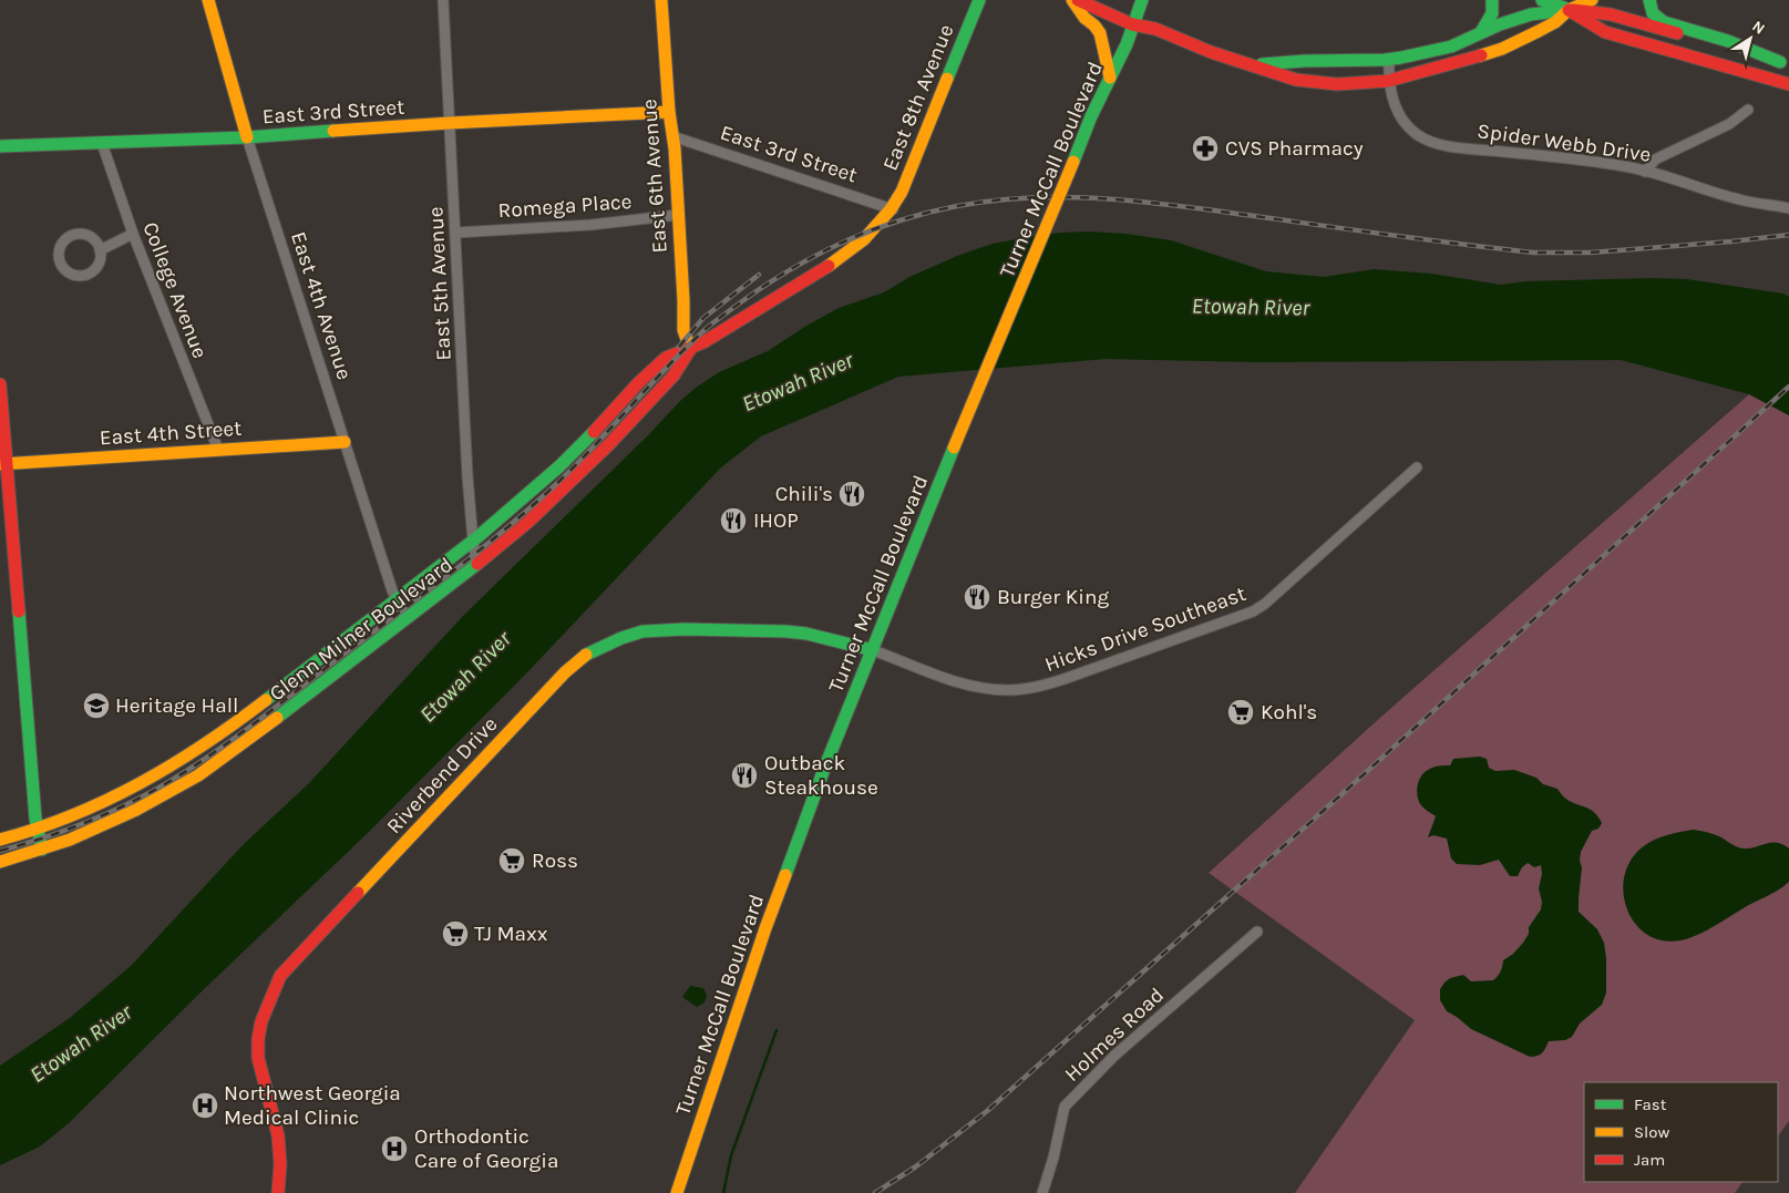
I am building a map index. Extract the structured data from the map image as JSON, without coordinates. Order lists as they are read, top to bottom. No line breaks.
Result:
{"streets":{"street":["East 8th Avenue","East 3rd Street","Spider Webb Drive","Turner McCall Boulevard","East 6th Avenue","Romega Place","East 5th Avenue","College Avenue","East 4th Avenue","East 4th Street","Glenn Milner Boulevard","Hicks Drive Southeast","Riverbend Drive","Holmes Road"]},"crossings":[["East 8th Avenue","East 3rd Street"],["East 8th Avenue","Glenn Milner Boulevard"],["East 3rd Street","East 6th Avenue"],["East 3rd Street","East 5th Avenue"],["East 3rd Street","College Avenue"],["East 3rd Street","East 4th Avenue"],["East 3rd Street","Glenn Milner Boulevard"],["Turner McCall Boulevard","Hicks Drive Southeast"],["Turner McCall Boulevard","Riverbend Drive"],["East 6th Avenue","Romega Place"],["East 6th Avenue","Glenn Milner Boulevard"],["Romega Place","East 5th Avenue"],["East 5th Avenue","Glenn Milner Boulevard"],["College Avenue","East 4th Street"],["East 4th Avenue","East 4th Street"],["East 4th Avenue","Glenn Milner Boulevard"],["Hicks Drive Southeast","Riverbend Drive"]],"water":["Etowah River"],"places":{"pharmacy":["CVS Pharmacy"],"restaurant":["Chili's","IHOP","Burger King","Outback Steakhouse"],"school or university":["Heritage Hall"],"supermarket":["Kohl's","Ross","TJ Maxx"],"hospital":["Northwest Georgia Medical Clinic","Orthodontic Care of Georgia"]},"legend":["Fast","Slow","Jam"],"north":"top right"}
